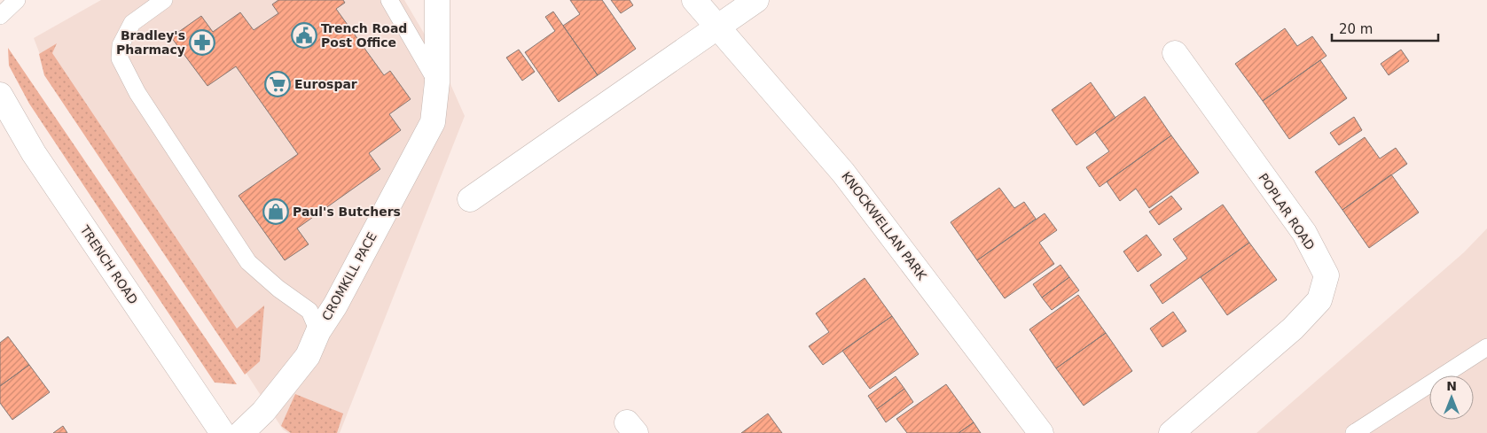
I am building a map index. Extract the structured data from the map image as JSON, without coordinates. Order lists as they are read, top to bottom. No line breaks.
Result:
{"streets":{"street":["POPLAR ROAD","KNOCKWELLAN PARK","TRENCH ROAD","CROMKILL PACE"]},"places":{"public building":["Trench Road Post Office"],"pharmacy":["Bradley's Pharmacy"],"supermarket":["Eurospar"],"shop":["Paul's Butchers"]},"scale_bar":"20 m","north":"top"}
